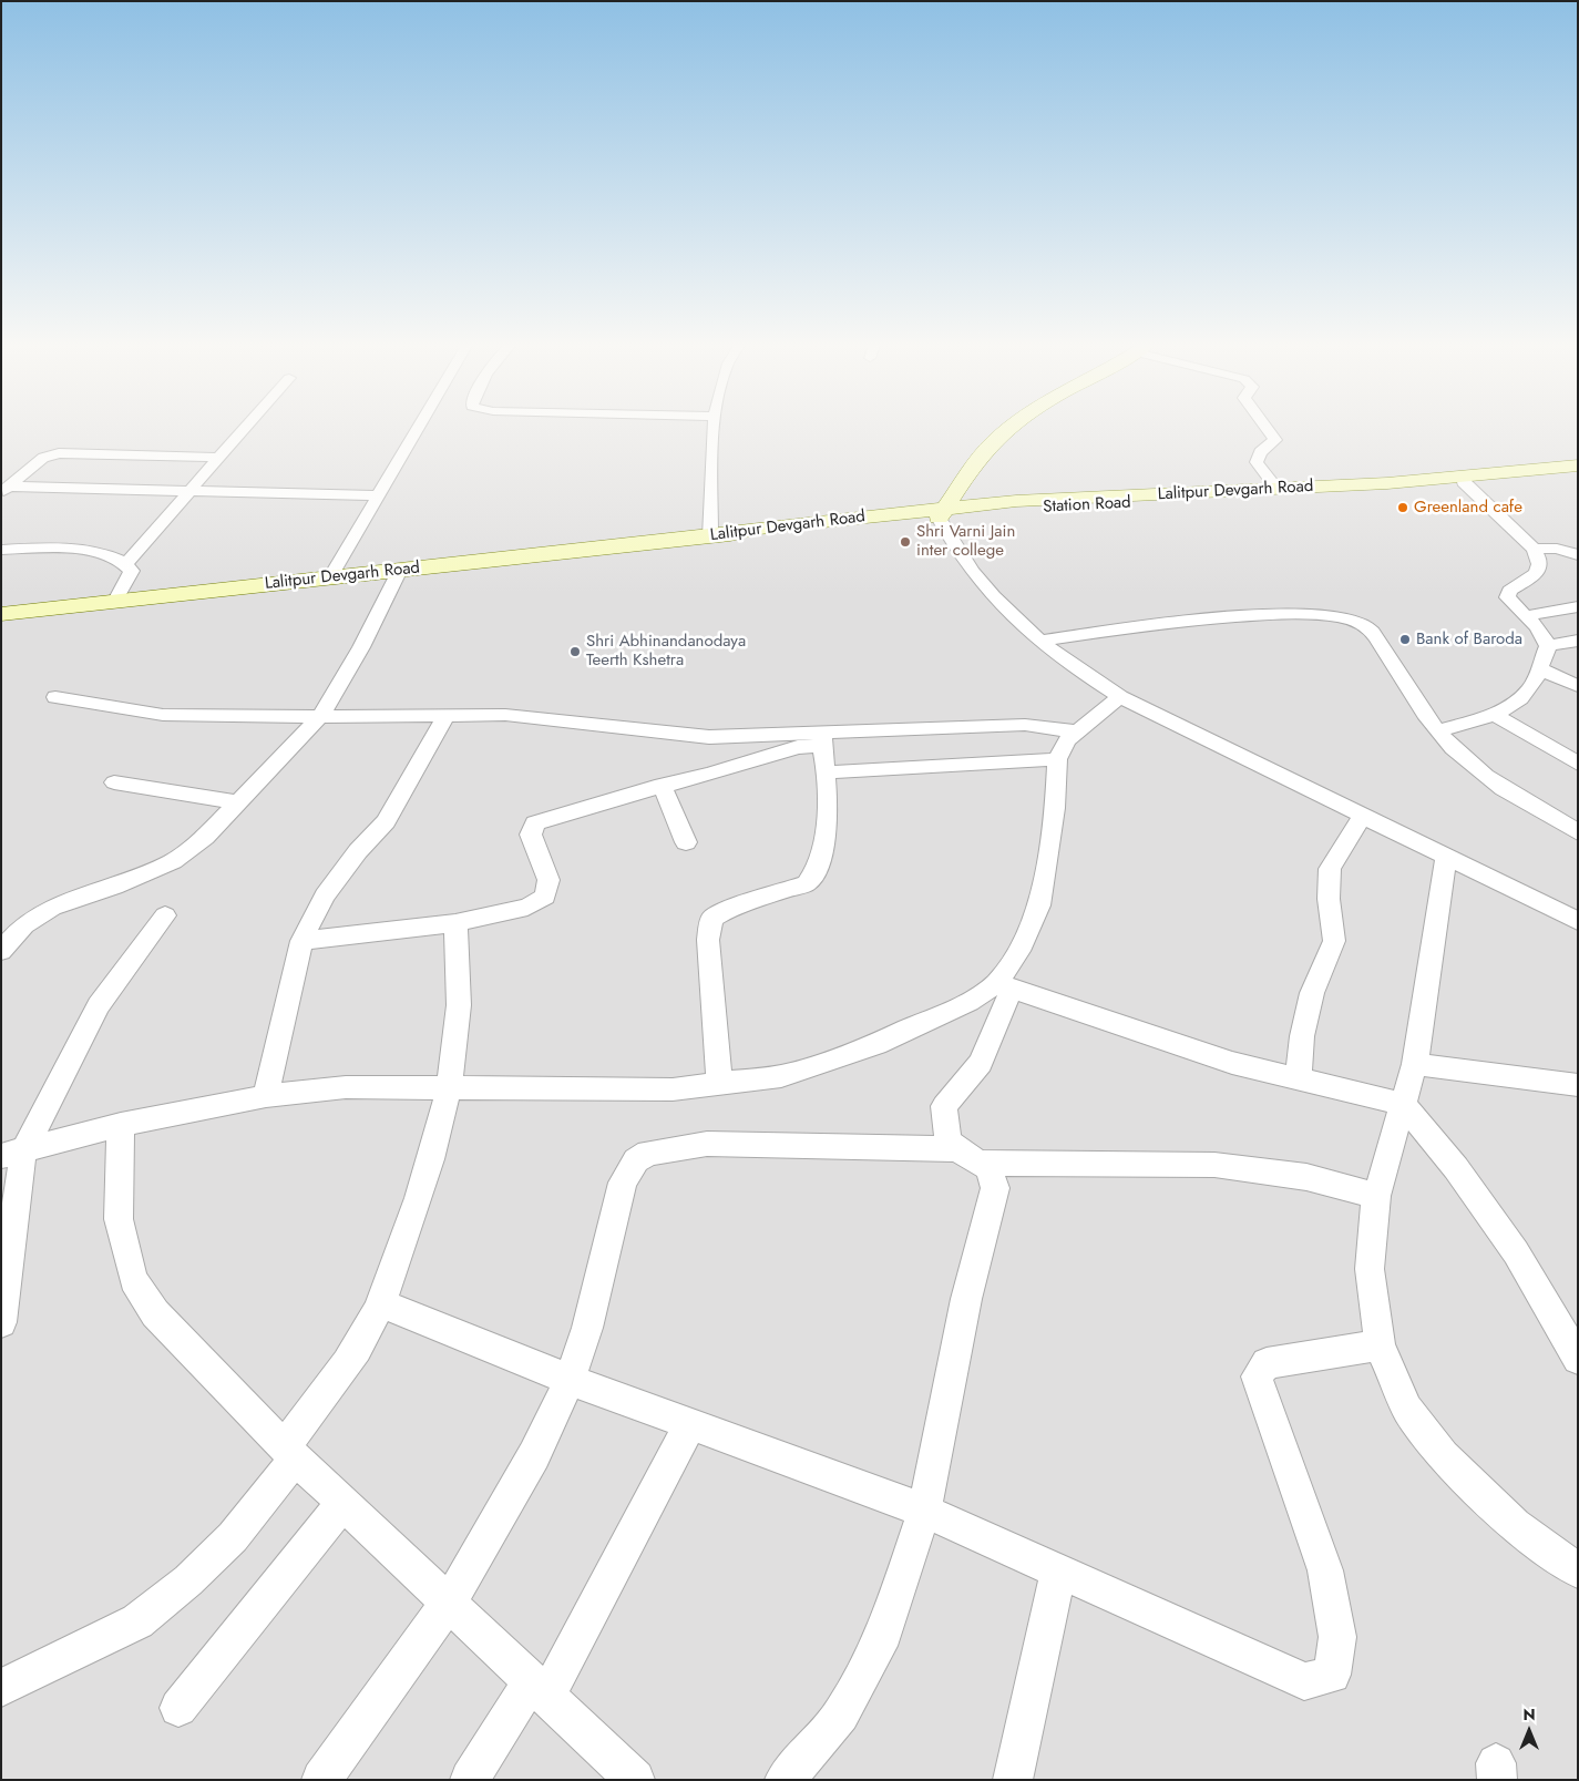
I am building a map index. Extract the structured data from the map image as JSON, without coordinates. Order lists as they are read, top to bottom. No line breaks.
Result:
{"streets":{"main road":["Lalitpur Devgarh Road","Station Road"]},"crossings":[["Lalitpur Devgarh Road","Station Road"]],"places":["Greenland cafe","Shri Varni Jain inter college","Bank of Baroda","Shri Abhinandanodaya Teerth Kshetra"],"north":"top"}
